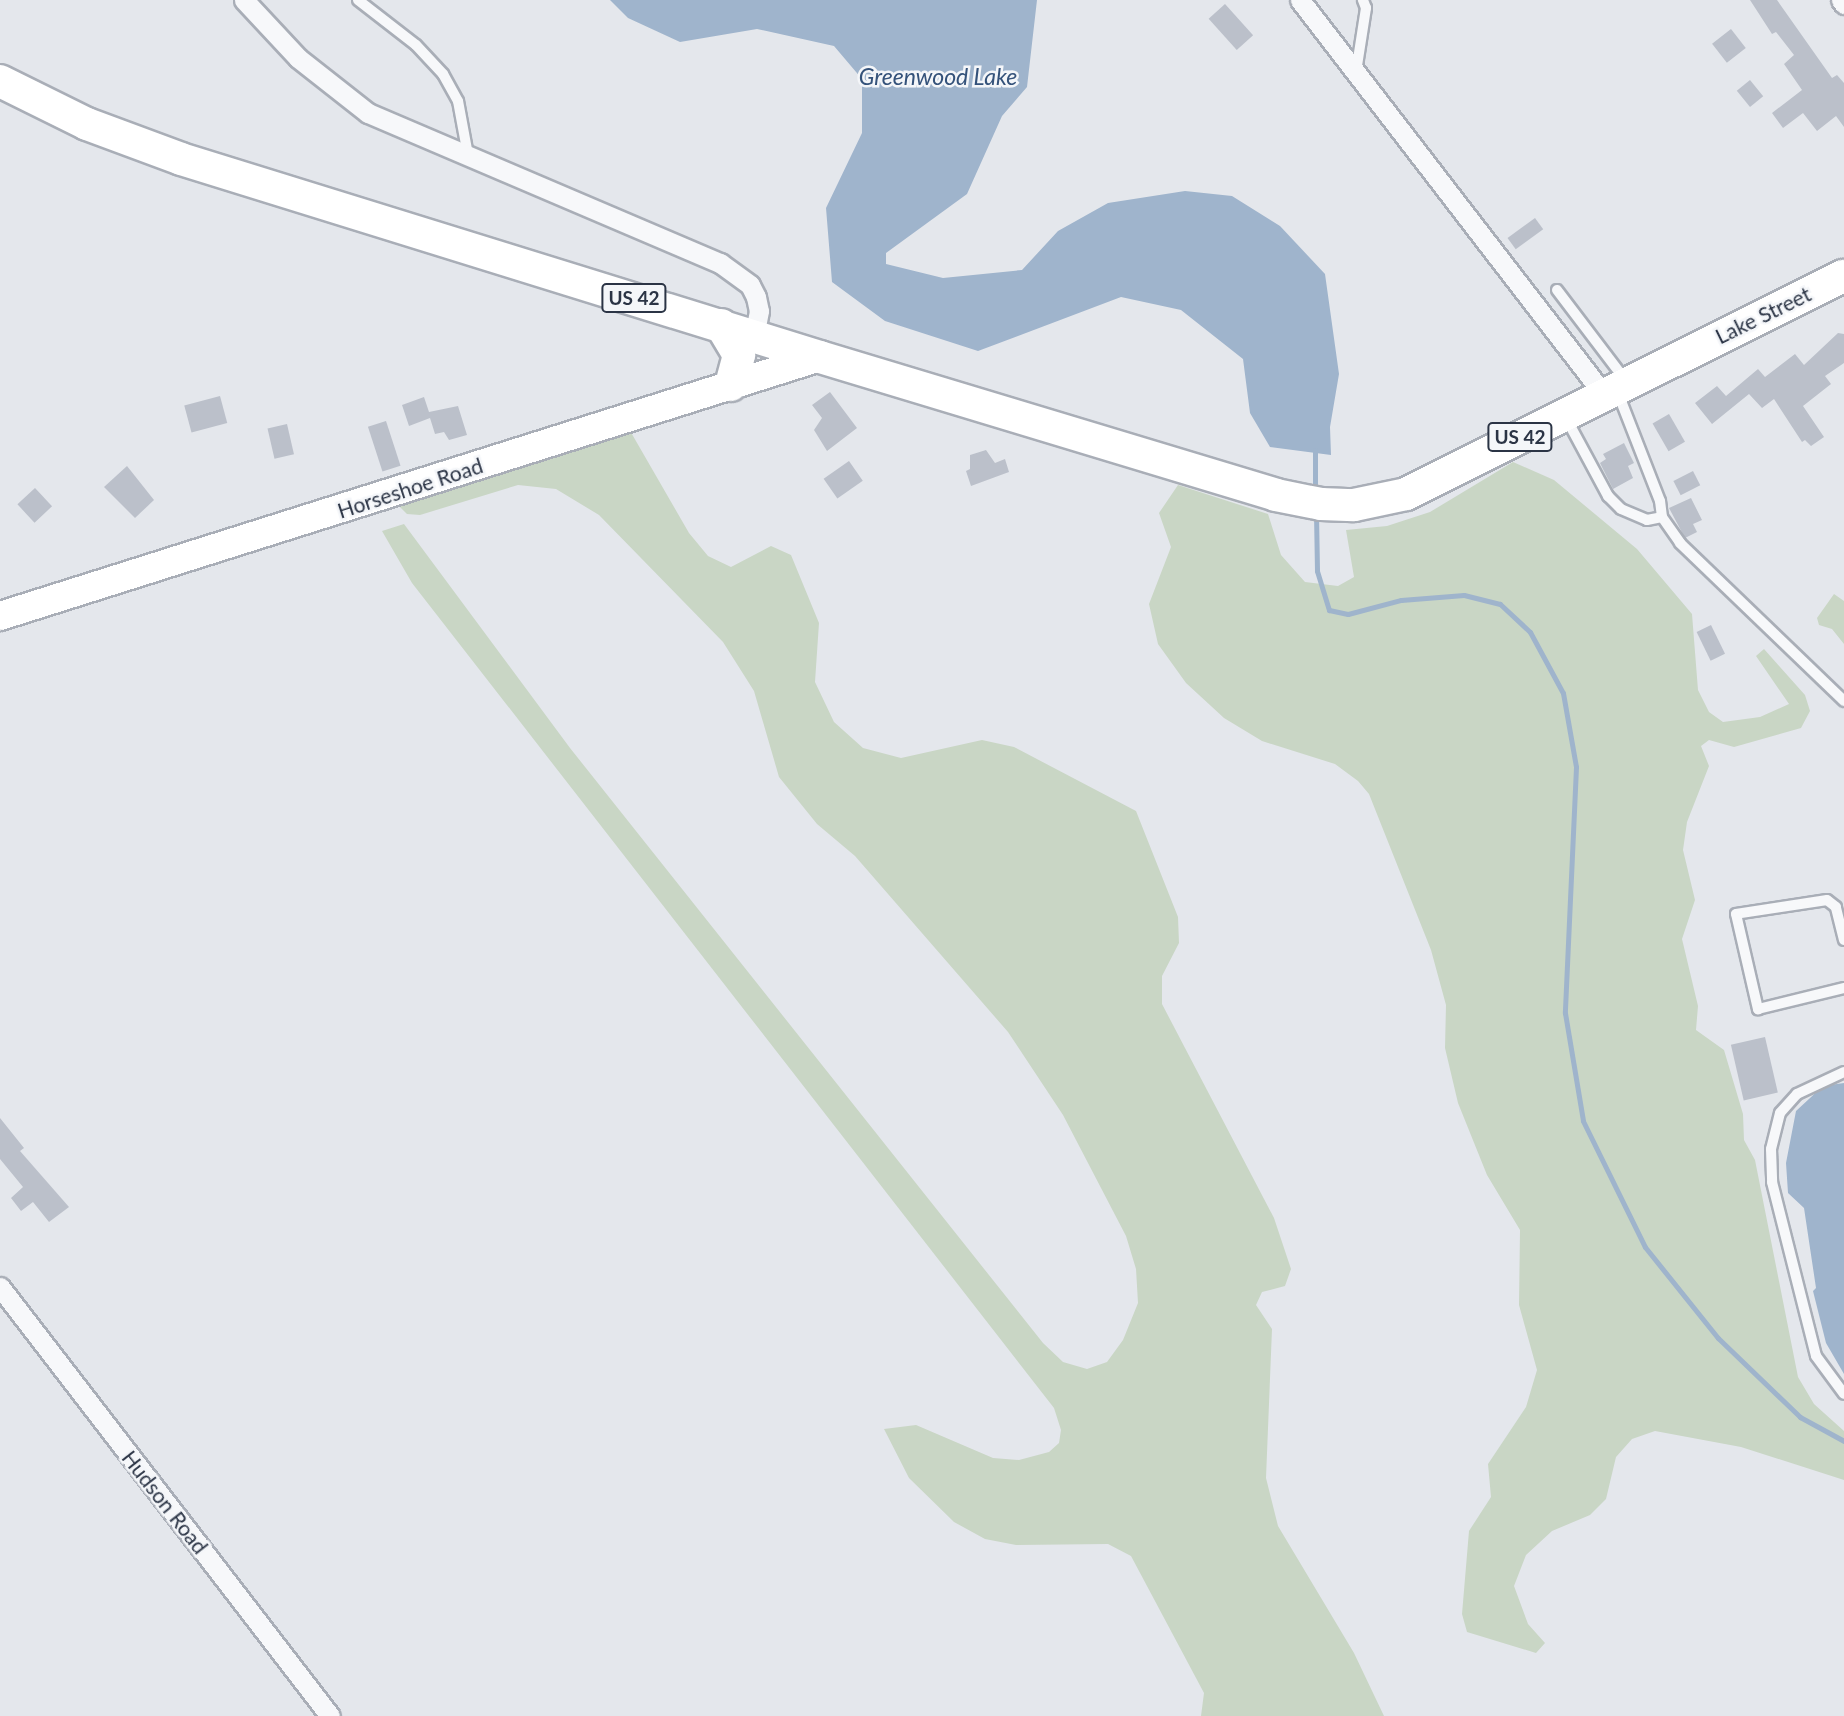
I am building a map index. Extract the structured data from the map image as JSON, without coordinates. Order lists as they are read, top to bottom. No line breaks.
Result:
{"streets":{"main road":["US 42","Lake Street"],"street":["Horseshoe Road","Hudson Road"]},"crossings":[["US 42","Lake Street"],["US 42","Horseshoe Road"]],"water":["Greenwood Lake"]}
